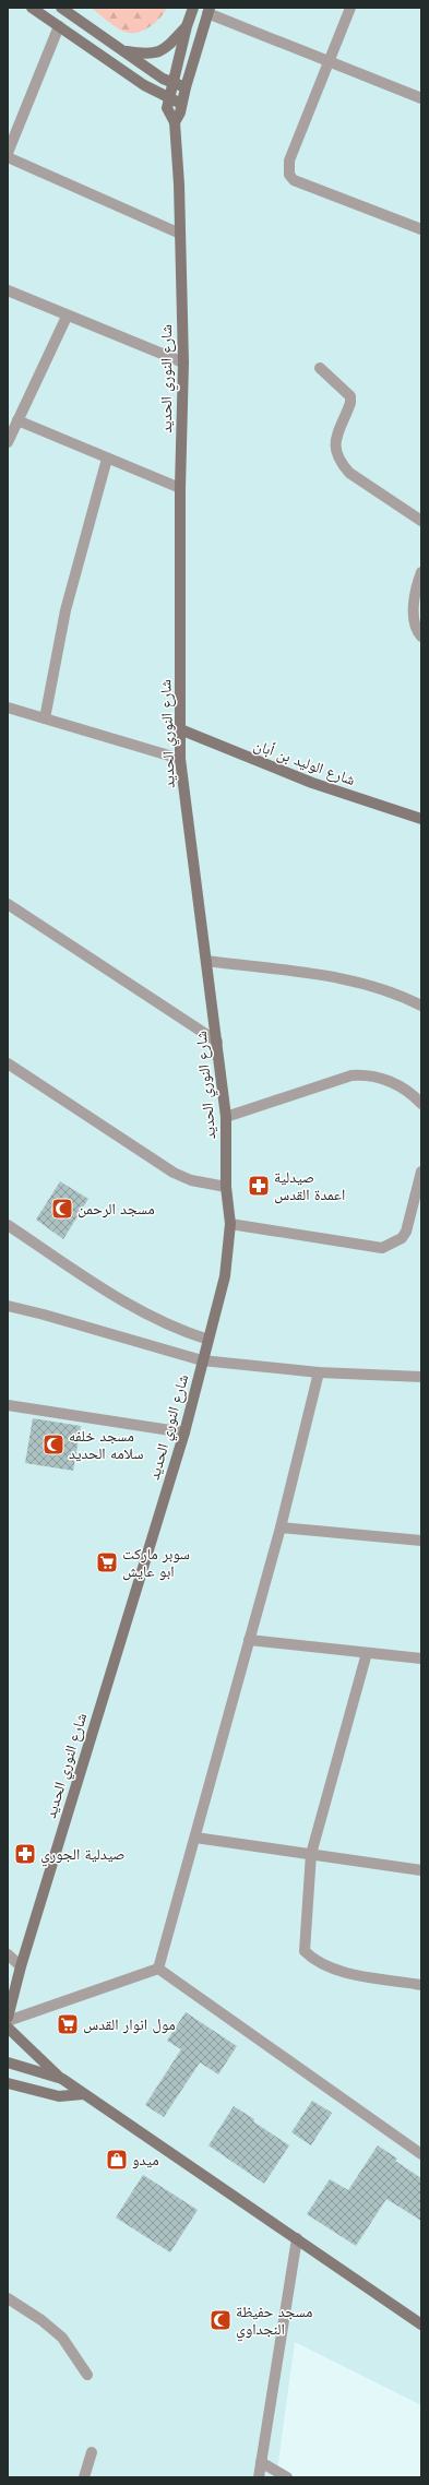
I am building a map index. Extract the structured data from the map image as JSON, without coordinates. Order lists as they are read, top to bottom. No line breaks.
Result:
{"streets":{"street":["شارع النوري الحديد","شارع الوليد بن أبان"]},"crossings":[["شارع النوري الحديد","شارع الوليد بن أبان"]],"places":{"pharmacy":["صيدلية اعمدة القدس","صيدلية الجوري"],"mosque":["مسجد الرحمن","مسجد خلفه سلامه الحديد","مسجد حفيظة النجداوي"],"supermarket":["سوبر ماركت ابو عايش","مول انوار القدس"],"shop":["ميدو"]}}
